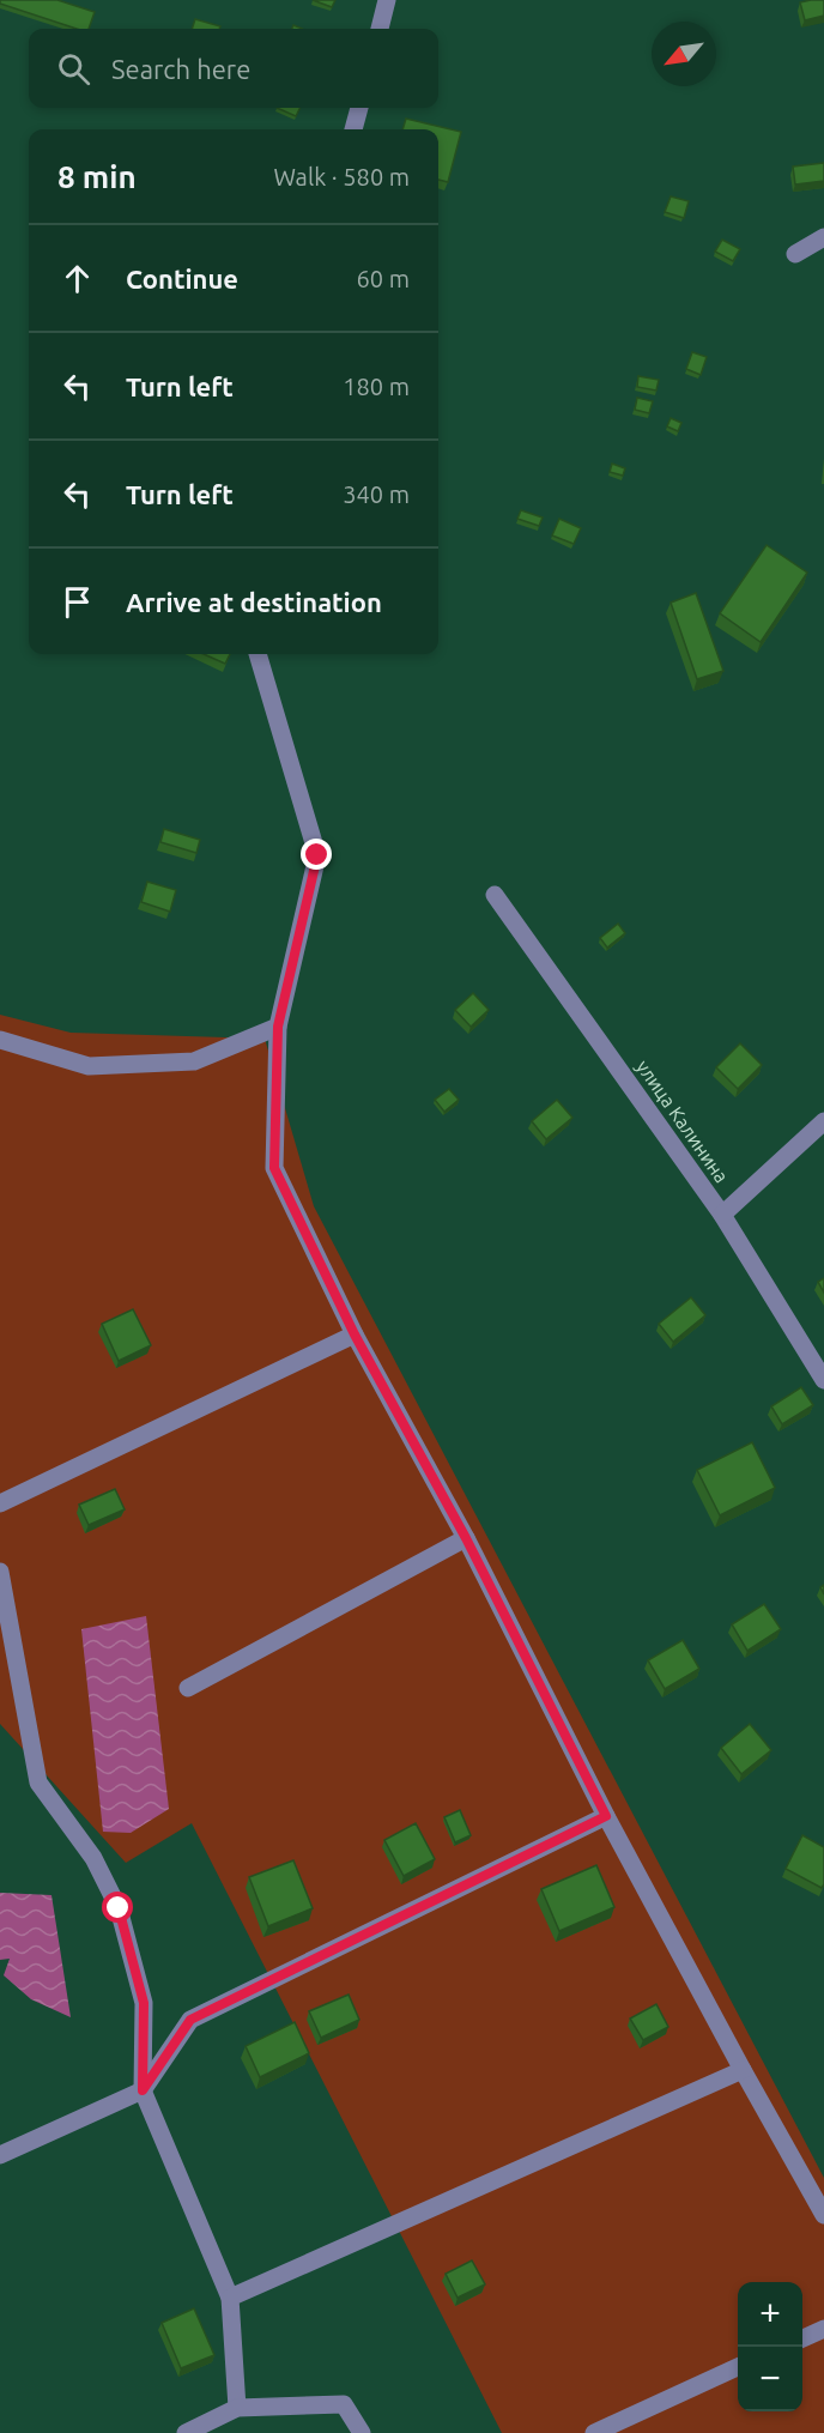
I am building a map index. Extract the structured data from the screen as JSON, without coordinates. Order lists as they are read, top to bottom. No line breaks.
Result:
{"streets":{"street":["улица Калинина"]},"north":"bottom left","page":{"search":"Search here","heading":["8 min","Walk · 580 m"],"list":[["Continue","60 m"],["Turn left","180 m"],["Turn left","340 m"],"Arrive at destination"],"map_buttons":["+","−"]}}
